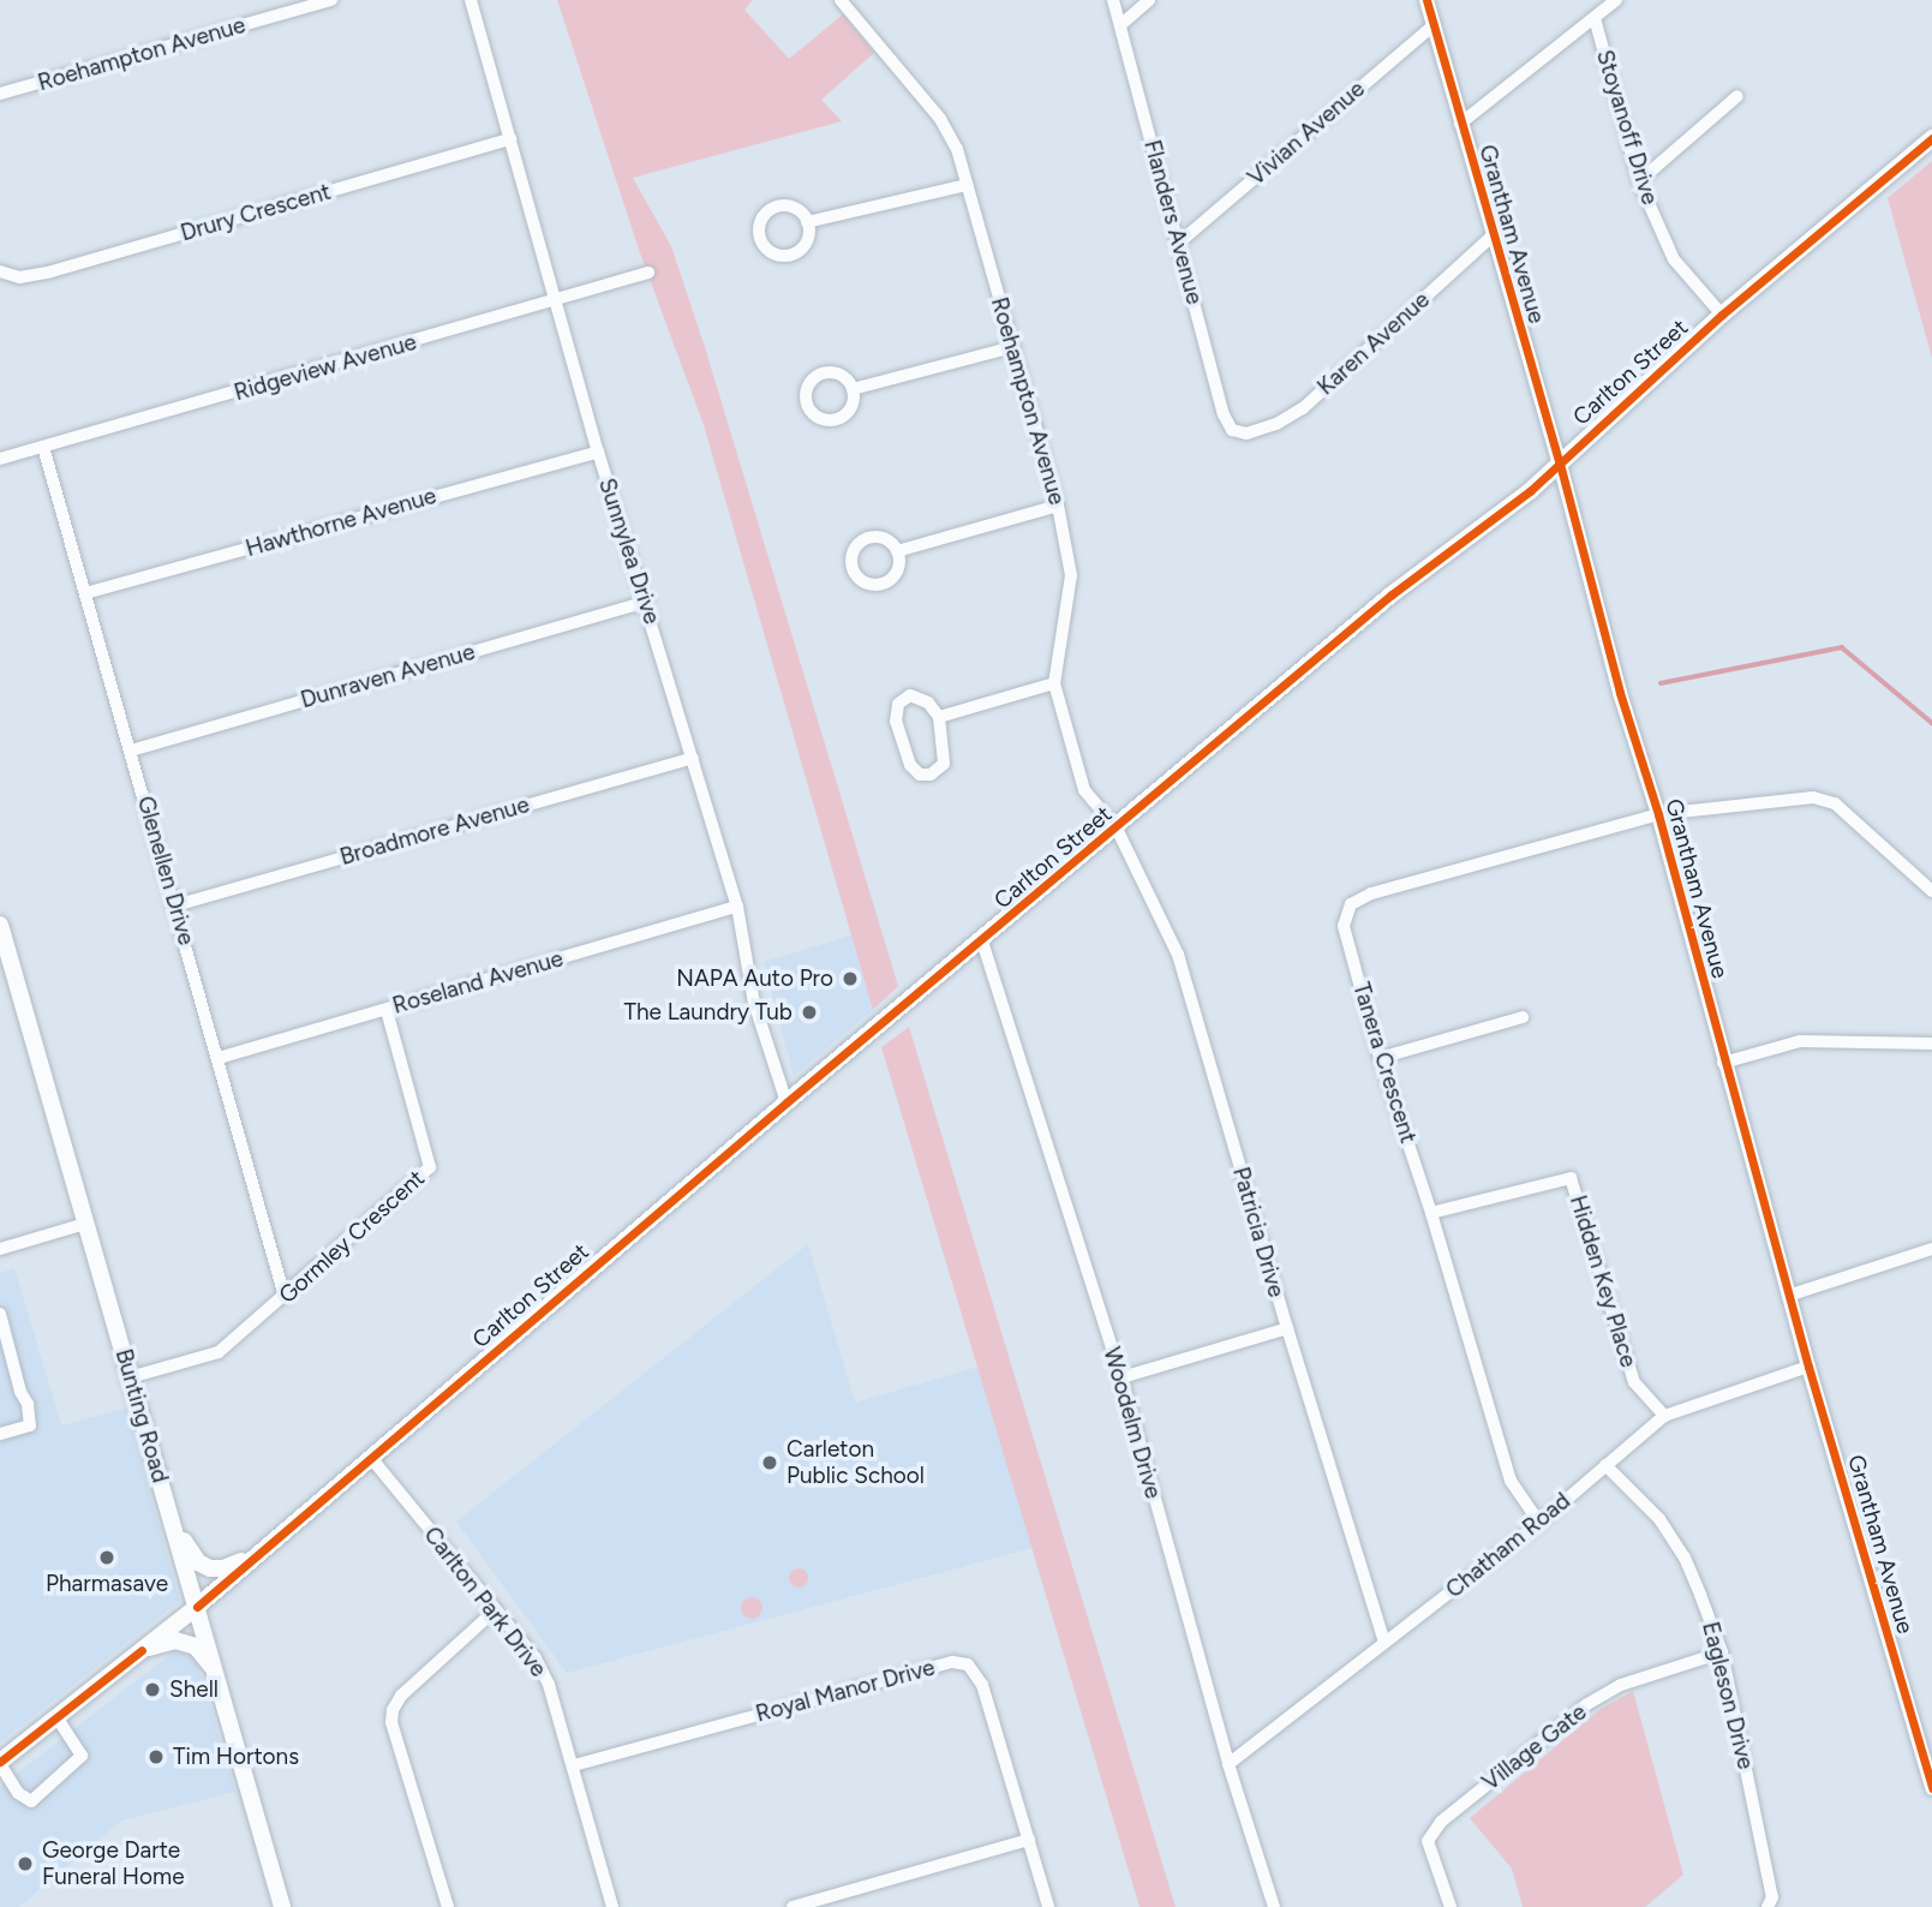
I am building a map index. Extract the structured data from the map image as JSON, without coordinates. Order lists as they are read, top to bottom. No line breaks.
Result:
{"streets":{"main road":["Carlton Street","Bunting Road"],"street":["Roehampton Avenue","Stoyanoff Drive","Vivian Avenue","Drury Crescent","Flanders Avenue","Grantham Avenue","Karen Avenue","Ridgeview Avenue","Hawthorne Avenue","Sunnylea Drive","Dunraven Avenue","Broadmore Avenue","Glenellen Drive","Roseland Avenue","Tanera Crescent","Patricia Drive","Gormley Crescent","Hidden Key Place","Woodelm Drive","Chatham Road","Carlton Park Drive","Royal Manor Drive","Eagleson Drive","Village Gate"]},"crossings":[["Roehampton Avenue","Carlton Street"],["Roehampton Avenue","Patricia Drive"],["Stoyanoff Drive","Carlton Street"],["Vivian Avenue","Flanders Avenue"],["Vivian Avenue","Grantham Avenue"],["Drury Crescent","Sunnylea Drive"],["Flanders Avenue","Karen Avenue"],["Grantham Avenue","Karen Avenue"],["Grantham Avenue","Carlton Street"],["Grantham Avenue","Tanera Crescent"],["Grantham Avenue","Chatham Road"],["Ridgeview Avenue","Sunnylea Drive"],["Ridgeview Avenue","Glenellen Drive"],["Carlton Street","Sunnylea Drive"],["Carlton Street","Patricia Drive"],["Carlton Street","Bunting Road"],["Carlton Street","Woodelm Drive"],["Carlton Street","Carlton Park Drive"],["Hawthorne Avenue","Sunnylea Drive"],["Hawthorne Avenue","Glenellen Drive"],["Sunnylea Drive","Dunraven Avenue"],["Sunnylea Drive","Broadmore Avenue"],["Sunnylea Drive","Roseland Avenue"],["Dunraven Avenue","Glenellen Drive"],["Broadmore Avenue","Glenellen Drive"],["Glenellen Drive","Roseland Avenue"],["Glenellen Drive","Gormley Crescent"],["Roseland Avenue","Gormley Crescent"],["Tanera Crescent","Hidden Key Place"],["Tanera Crescent","Chatham Road"],["Patricia Drive","Chatham Road"],["Gormley Crescent","Bunting Road"],["Hidden Key Place","Chatham Road"],["Woodelm Drive","Chatham Road"],["Chatham Road","Eagleson Drive"],["Carlton Park Drive","Royal Manor Drive"],["Eagleson Drive","Village Gate"]],"places":["NAPA Auto Pro","The Laundry Tub","Carleton Public School","Pharmasave","Shell","Tim Hortons","George Darte Funeral Home"]}
